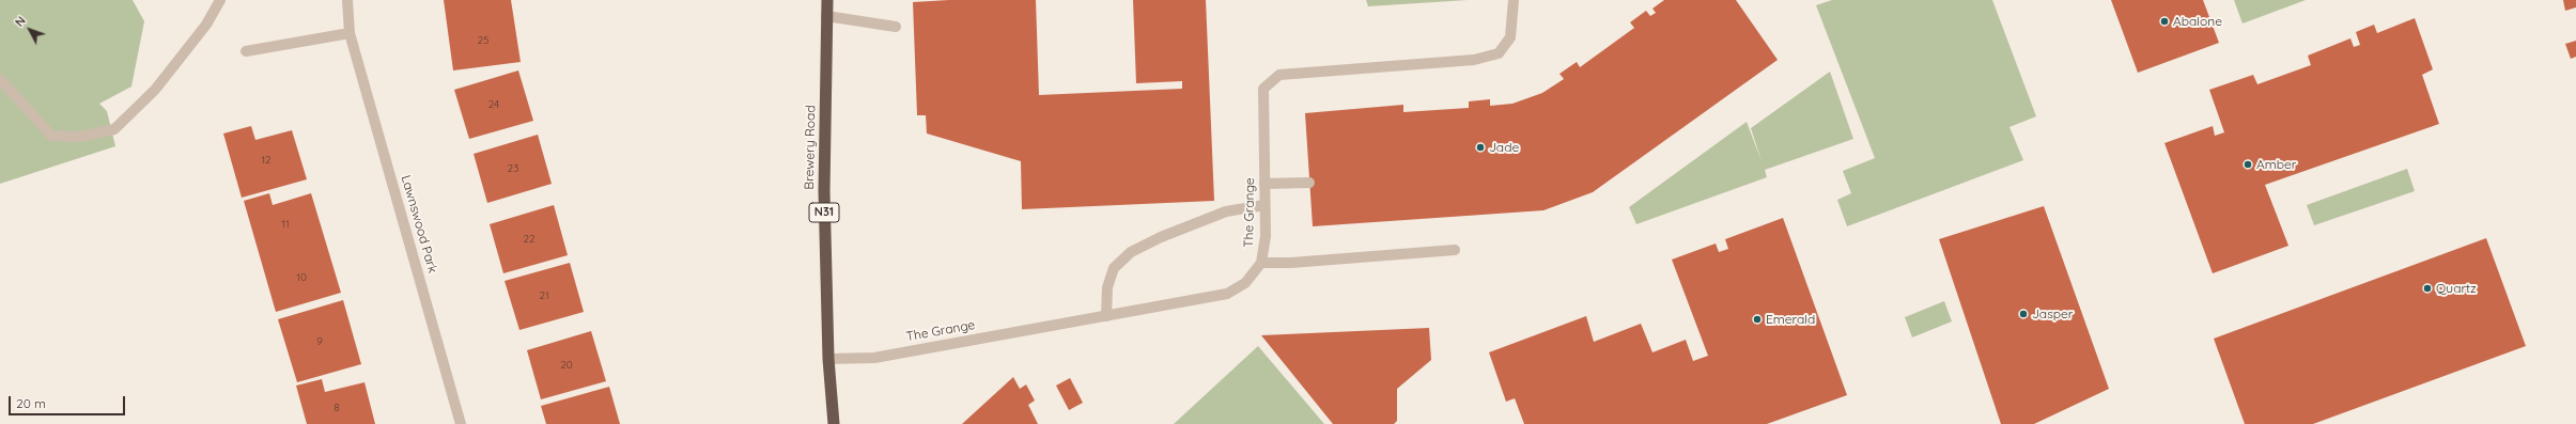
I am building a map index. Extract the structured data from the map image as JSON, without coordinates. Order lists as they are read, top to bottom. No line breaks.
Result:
{"streets":{"highway":["Brewery Road","N31"],"street":["The Grange","Lawnswood Park"]},"crossings":[["Brewery Road","The Grange"]],"places":["Abalone","Jade","Amber","Quartz","Jasper","Emerald"],"house_numbers":["25","24","12","23","11","22","10","21","9","20","8"],"scale_bar":"20 m","north":"top left"}
